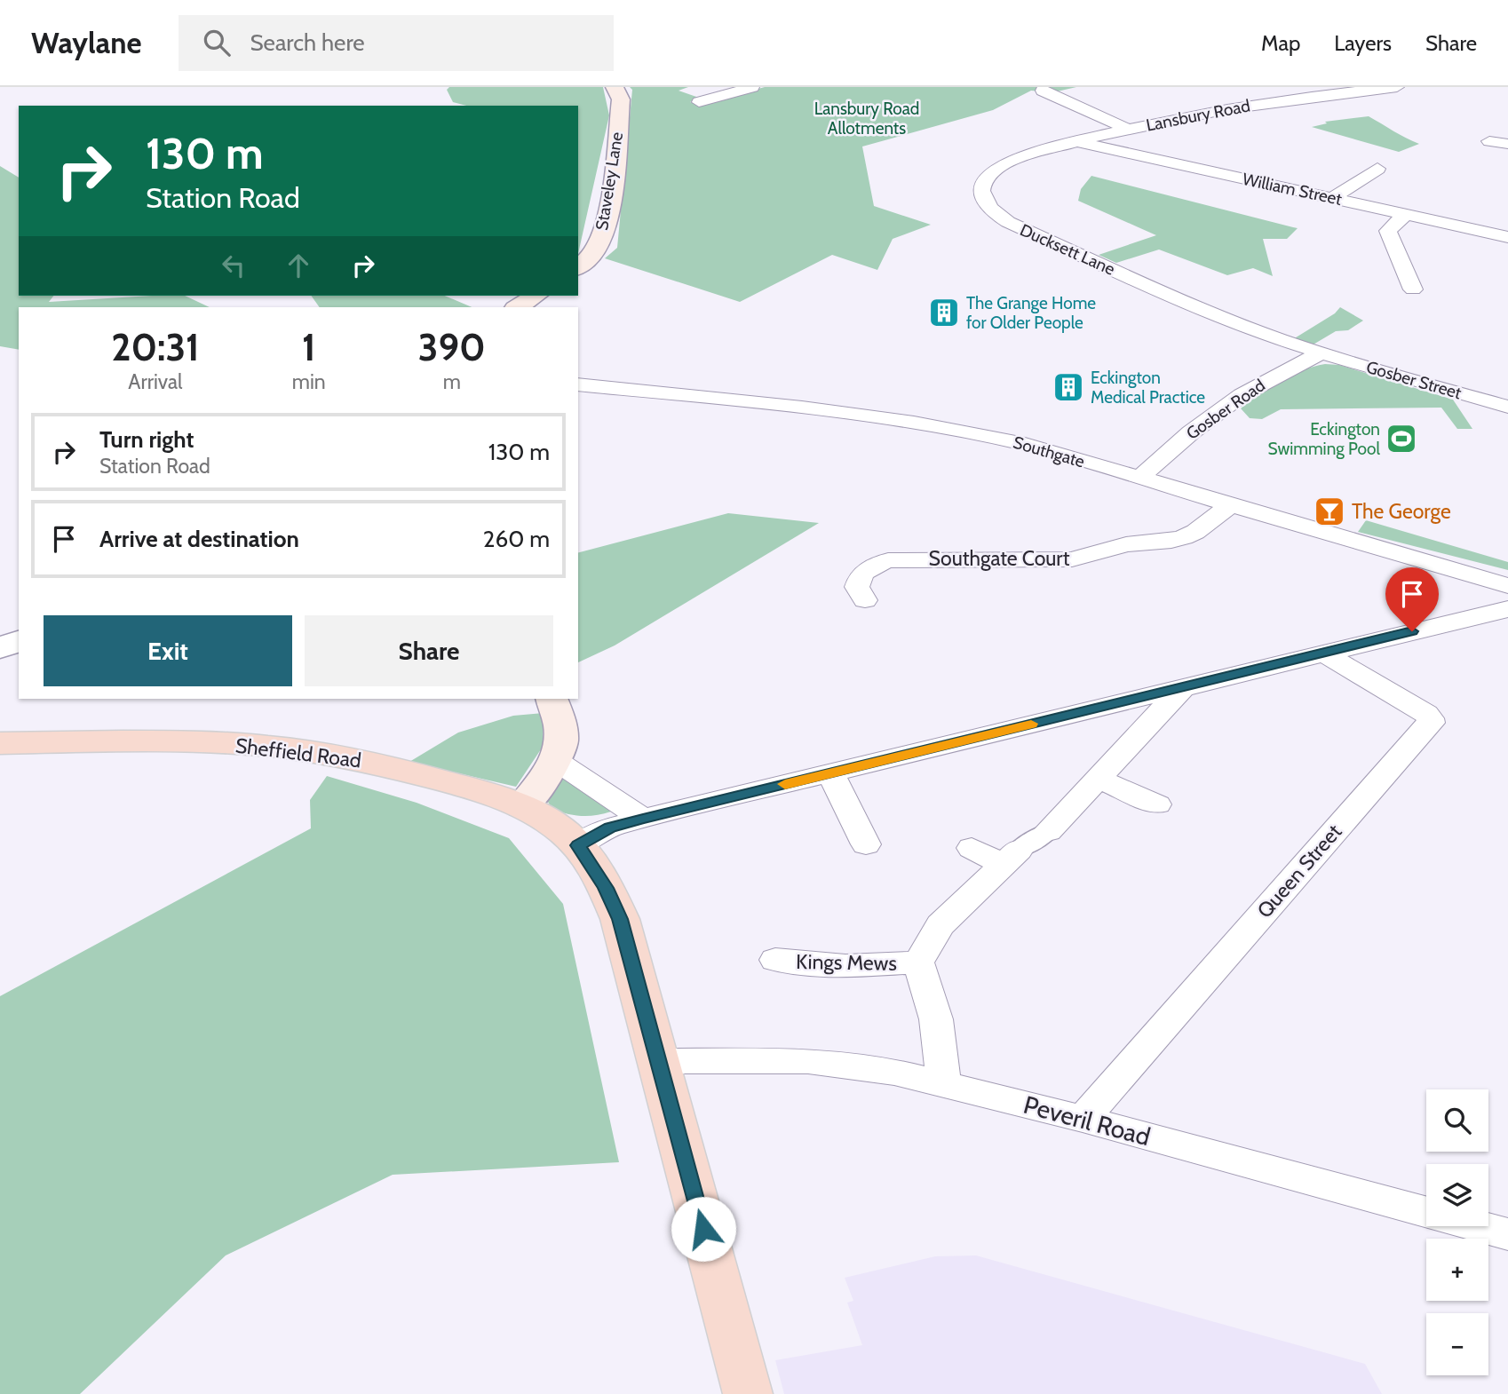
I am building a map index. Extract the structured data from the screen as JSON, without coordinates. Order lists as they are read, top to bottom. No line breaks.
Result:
{"streets":{"main road":["Staveley Lane","Sheffield Road"],"street":["Lansbury Road","William Street","Ducksett Lane","Gosber Street","Gosber Road","Southgate","Southgate Court","Queen Street","Kings Mews","Peveril Road"]},"crossings":[["Lansbury Road","Ducksett Lane"],["William Street","Ducksett Lane"],["Ducksett Lane","Gosber Street"],["Ducksett Lane","Gosber Road"],["Gosber Street","Gosber Road"],["Gosber Road","Southgate"],["Southgate","Southgate Court"],["Sheffield Road","Peveril Road"],["Queen Street","Peveril Road"],["Kings Mews","Peveril Road"]],"parks":["Lansbury Road Allotments"],"places":{"building":["The Grange Home for Older People","Eckington Medical Practice"],"sports":["Eckington Swimming Pool"],"bar":["The George"]},"page":{"header":"Waylane","search":"Search here","nav":["Map","Layers","Share"],"turn":["130 m","Station Road"],"eta":["20:31","Arrival","1","min","390","m"],"list":[{"name":"Turn right","note":"Station Road","value":"130 m"},{"name":"Arrive at destination","value":"260 m"}],"buttons":["Exit","Share"],"map_buttons":["+","−"]}}
